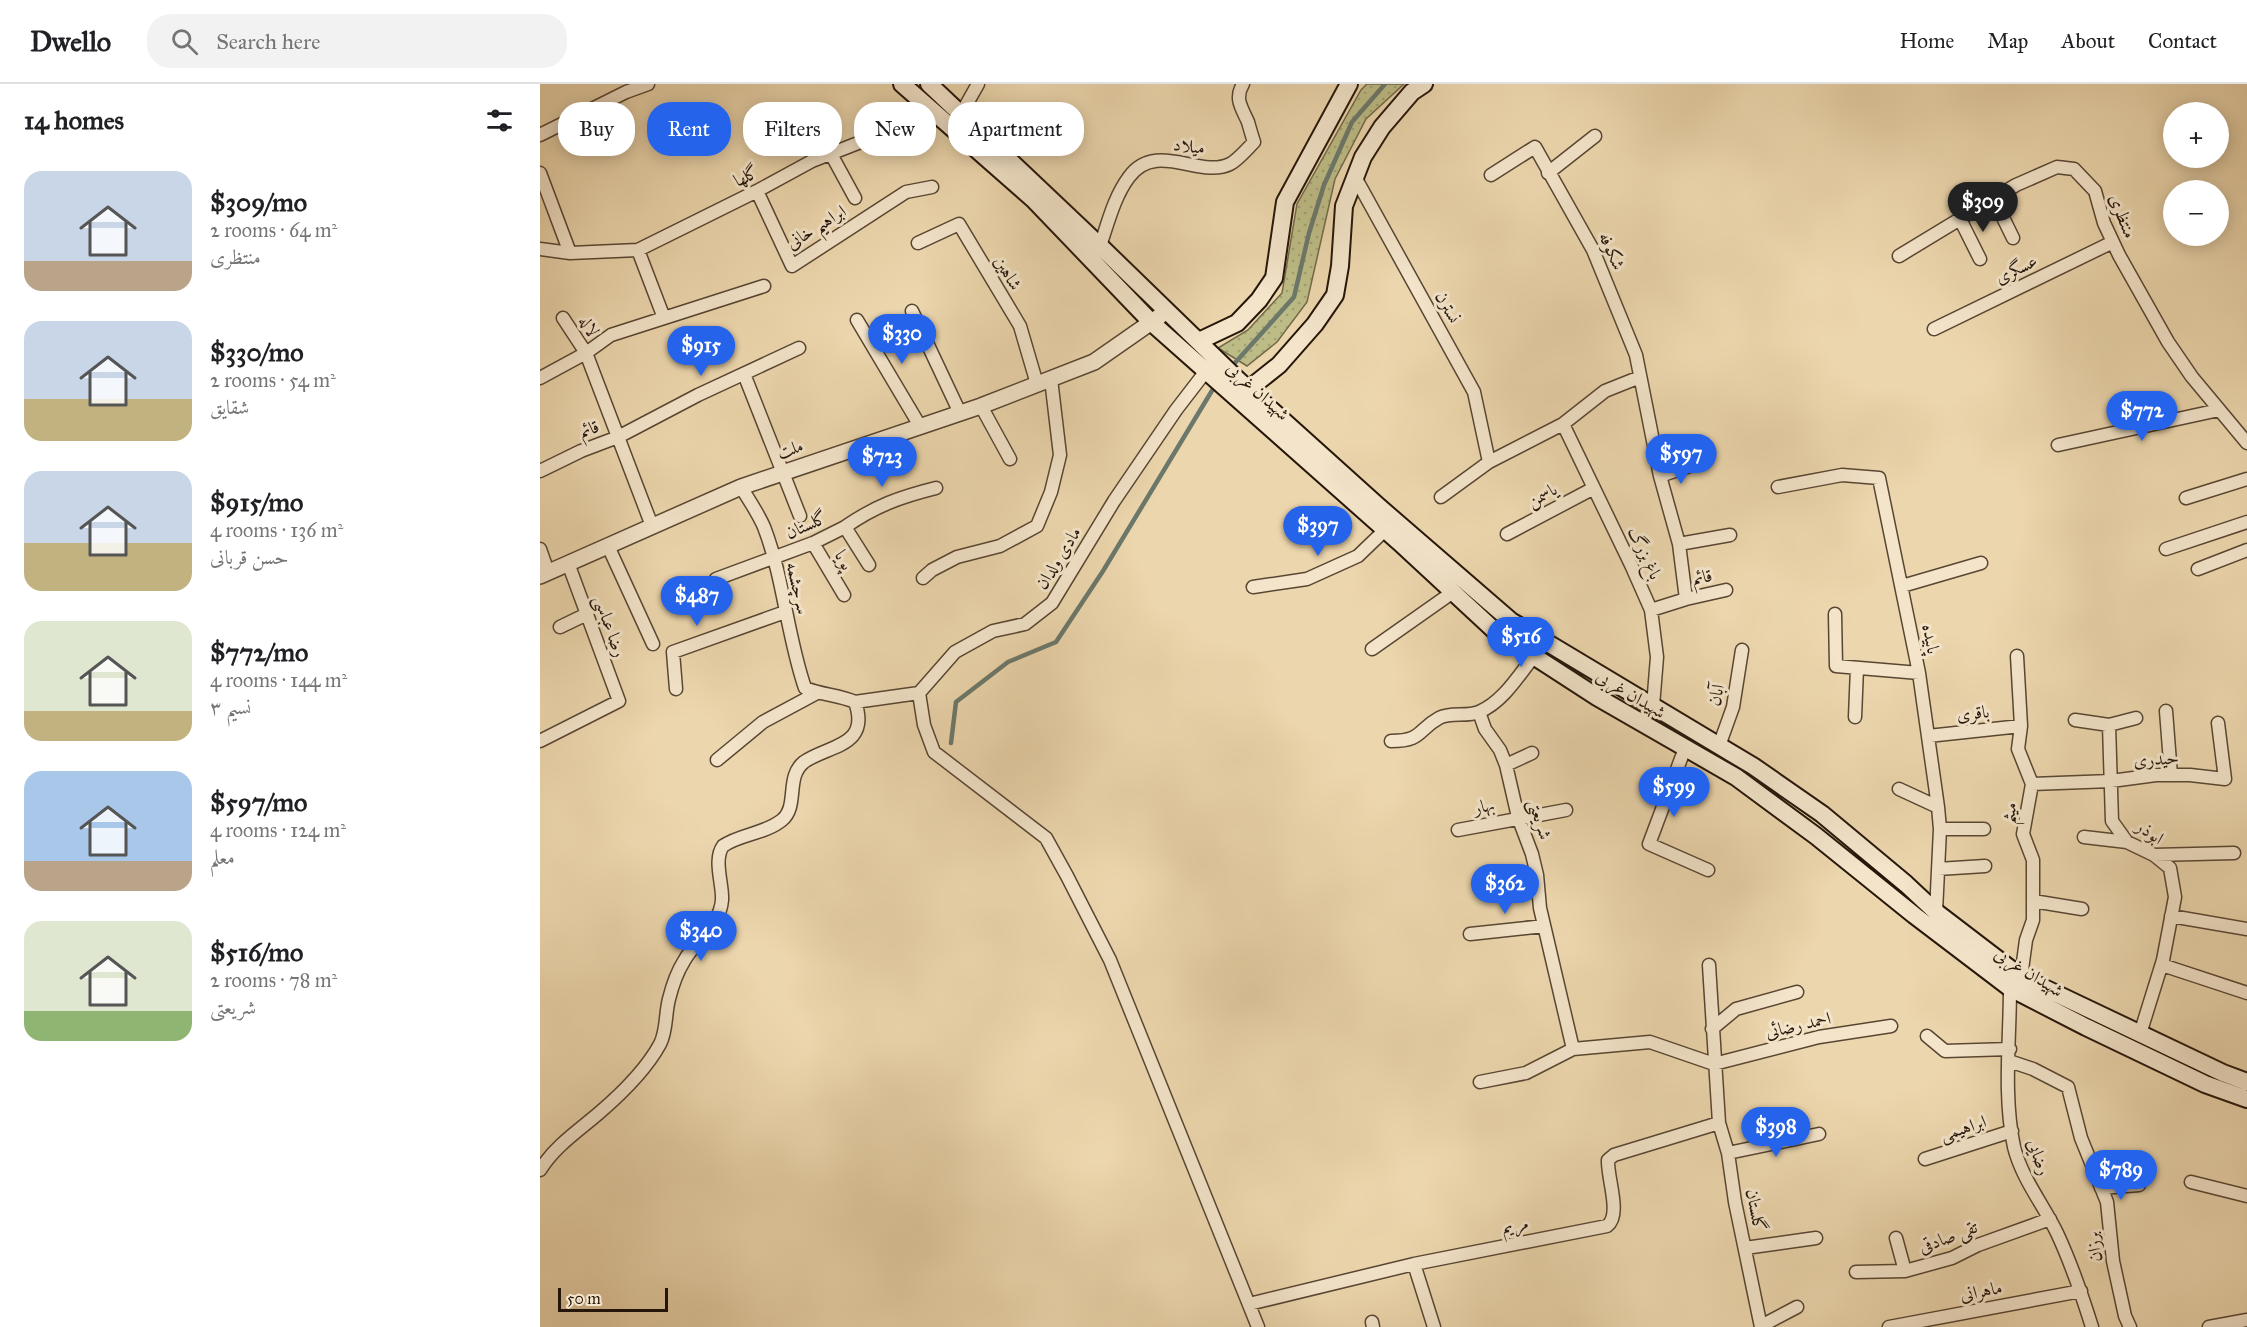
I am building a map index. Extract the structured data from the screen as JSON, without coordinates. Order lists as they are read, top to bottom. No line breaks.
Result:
{"streets":{"main road":["شهیدان غربی"],"street":["میلاد","گلها","منتظری","ابراهیم خانی","شکوفه","عسگری","شاهین","نسترن","لاله","قائم","ملت","یاسمن","گلستان","باغ بزرگ","مادی ولدان","پویا","سرچشمه","رضا عباسی","پابیده","آبان","باقری","حیدری","بهار","میثم","شریعتی","ابوذر","احمد رضائی","ابراهیمی","رضایی","مریم","تقی صادقی","برزان","ماهرانی"]},"crossings":[["میلاد","شهیدان غربی"],["گلها","ابراهیم خانی"],["منتظری","عسگری"],["شکوفه","قائم"],["شاهین","ملت"],["شهیدان غربی","ملت"],["شهیدان غربی","باغ بزرگ"],["شهیدان غربی","مادی ولدان"],["شهیدان غربی","پابیده"],["شهیدان غربی","آبان"],["شهیدان غربی","میثم"],["شهیدان غربی","ابوذر"],["شهیدان غربی","رضایی"],["قائم","باغ بزرگ"],["ملت","سرچشمه"],["ملت","رضا عباسی"],["یاسمن","باغ بزرگ"],["گلستان","پویا"],["گلستان","سرچشمه"],["گلستان","احمد رضائی"],["گلستان","مریم"],["پابیده","باقری"],["باقری","میثم"],["حیدری","میثم"],["حیدری","ابوذر"],["بهار","شریعتی"],["میثم","رضایی"],["ابراهیمی","رضایی"],["رضایی","تقی صادقی"],["رضایی","برزان"],["رضایی","ماهرانی"]],"scale_bar":"50 m","page":{"header":"Dwello","search":"Search here","nav":["Home","Map","About","Contact"],"heading":"14 homes","map_buttons":["+","−"],"chip":["Buy","Rent","Filters","New","Apartment"],"list":[{"name":"$309/mo","note":"2 rooms · 64 m² · منتظری"},{"name":"$330/mo","note":"2 rooms · 54 m² · شقایق"},{"name":"$915/mo","note":"4 rooms · 136 m² · حسن قربانی"},{"name":"$772/mo","note":"4 rooms · 144 m² · نسیم ۳"},{"name":"$597/mo","note":"4 rooms · 124 m² · معلم"},{"name":"$516/mo","note":"2 rooms · 78 m² · شریعتی"}],"price":["$309","$330","$915","$772","$597","$723","$397","$487","$516","$599","$362","$340","$398","$789"],"scale":"50 m"}}
